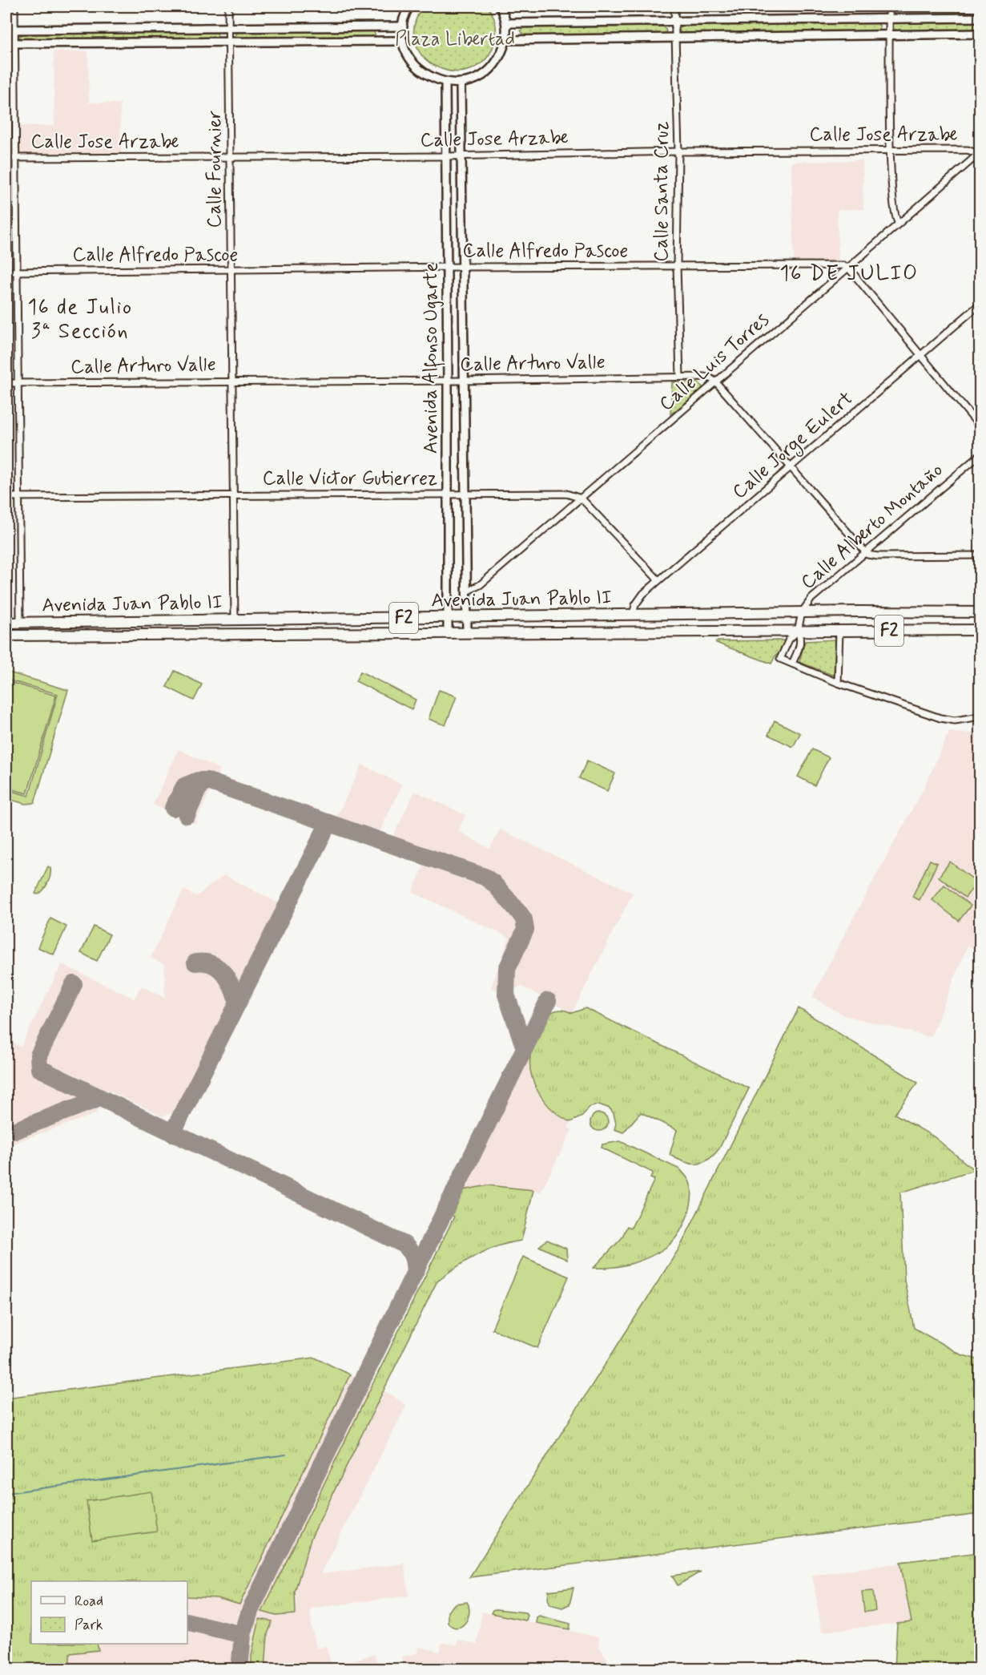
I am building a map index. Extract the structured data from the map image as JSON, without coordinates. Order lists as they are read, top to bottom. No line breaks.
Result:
{"streets":{"highway":["Avenida Juan Pablo II","F2"],"main road":["Avenida Alfonso Ugarte"],"street":["Calle Jose Arzabe","Calle Fournier","Calle Santa Cruz","Calle Alfredo Pascoe","Calle Luis Torres","Calle Arturo Valle","Calle Jorge Eulert","Calle Victor Gutierrez","Calle Alberto Montaño"]},"crossings":[["Calle Jose Arzabe","Calle Fournier"],["Calle Jose Arzabe","Calle Santa Cruz"],["Calle Jose Arzabe","Avenida Alfonso Ugarte"],["Calle Jose Arzabe","Calle Luis Torres"],["Calle Fournier","Calle Alfredo Pascoe"],["Calle Fournier","Calle Arturo Valle"],["Calle Fournier","Calle Victor Gutierrez"],["Calle Fournier","Avenida Juan Pablo II"],["Calle Santa Cruz","Calle Alfredo Pascoe"],["Calle Santa Cruz","Calle Arturo Valle"],["Calle Alfredo Pascoe","Avenida Alfonso Ugarte"],["Calle Alfredo Pascoe","Calle Luis Torres"],["Avenida Alfonso Ugarte","Calle Luis Torres"],["Avenida Alfonso Ugarte","Calle Arturo Valle"],["Avenida Alfonso Ugarte","Calle Victor Gutierrez"],["Avenida Alfonso Ugarte","Avenida Juan Pablo II"],["Calle Luis Torres","Calle Arturo Valle"],["Calle Luis Torres","Calle Victor Gutierrez"],["Calle Jorge Eulert","Avenida Juan Pablo II"],["Calle Alberto Montaño","Avenida Juan Pablo II"]],"districts":["16 DE JULIO","16 de Julio 3ª Sección"],"parks":["Plaza Libertad"],"legend":["Road","Park"]}
